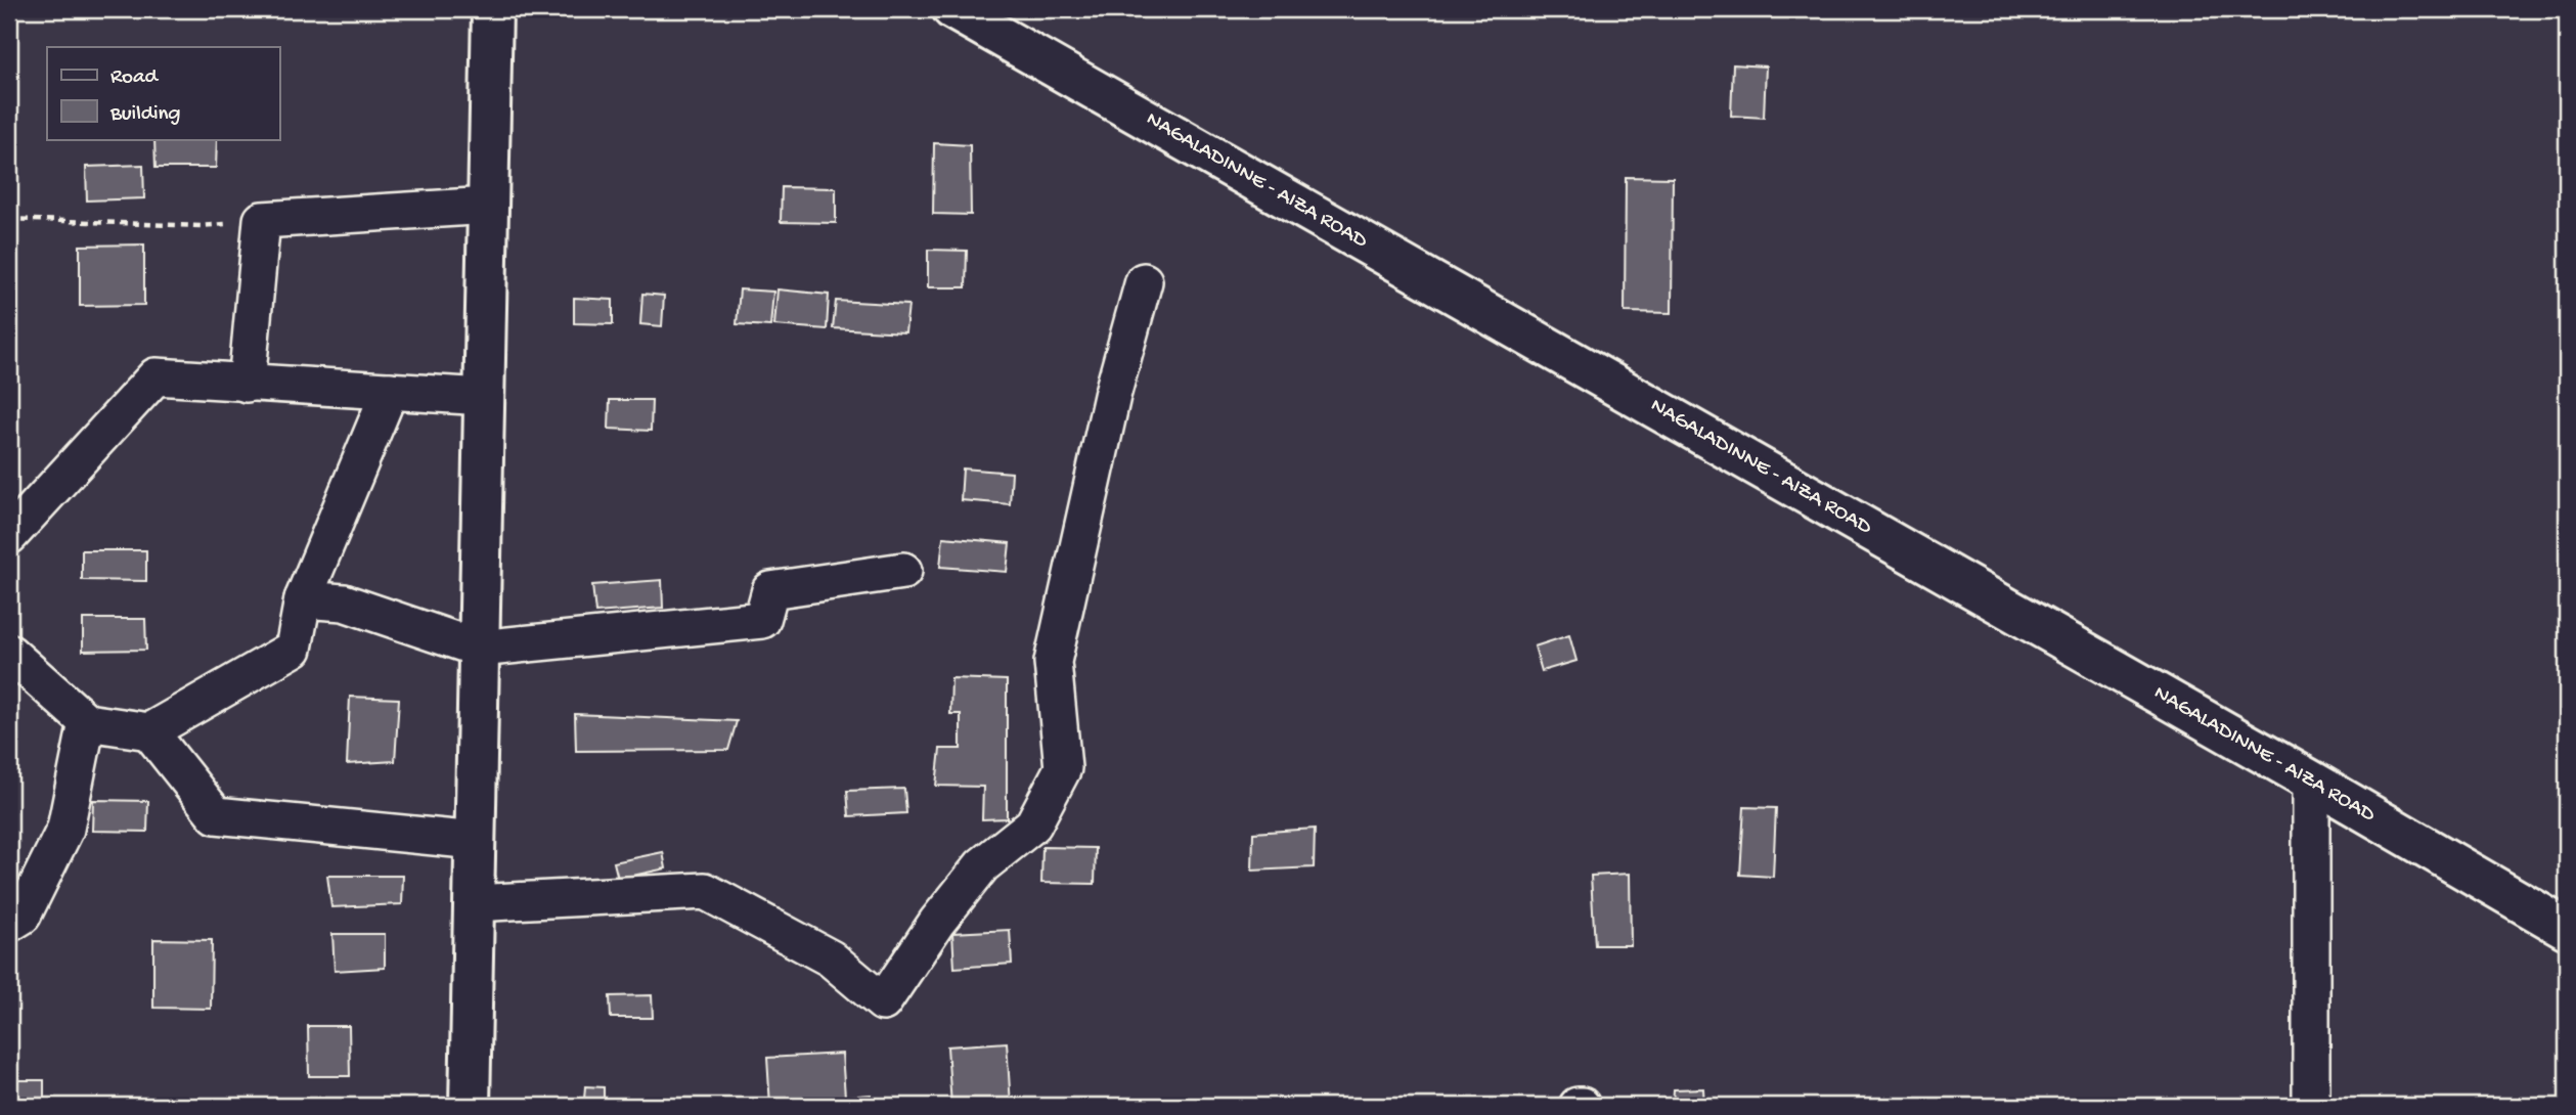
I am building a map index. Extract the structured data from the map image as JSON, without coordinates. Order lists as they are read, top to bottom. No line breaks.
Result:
{"streets":{"street":["NAGALADINNE - AIZA ROAD"]},"legend":["Road","Building"]}
